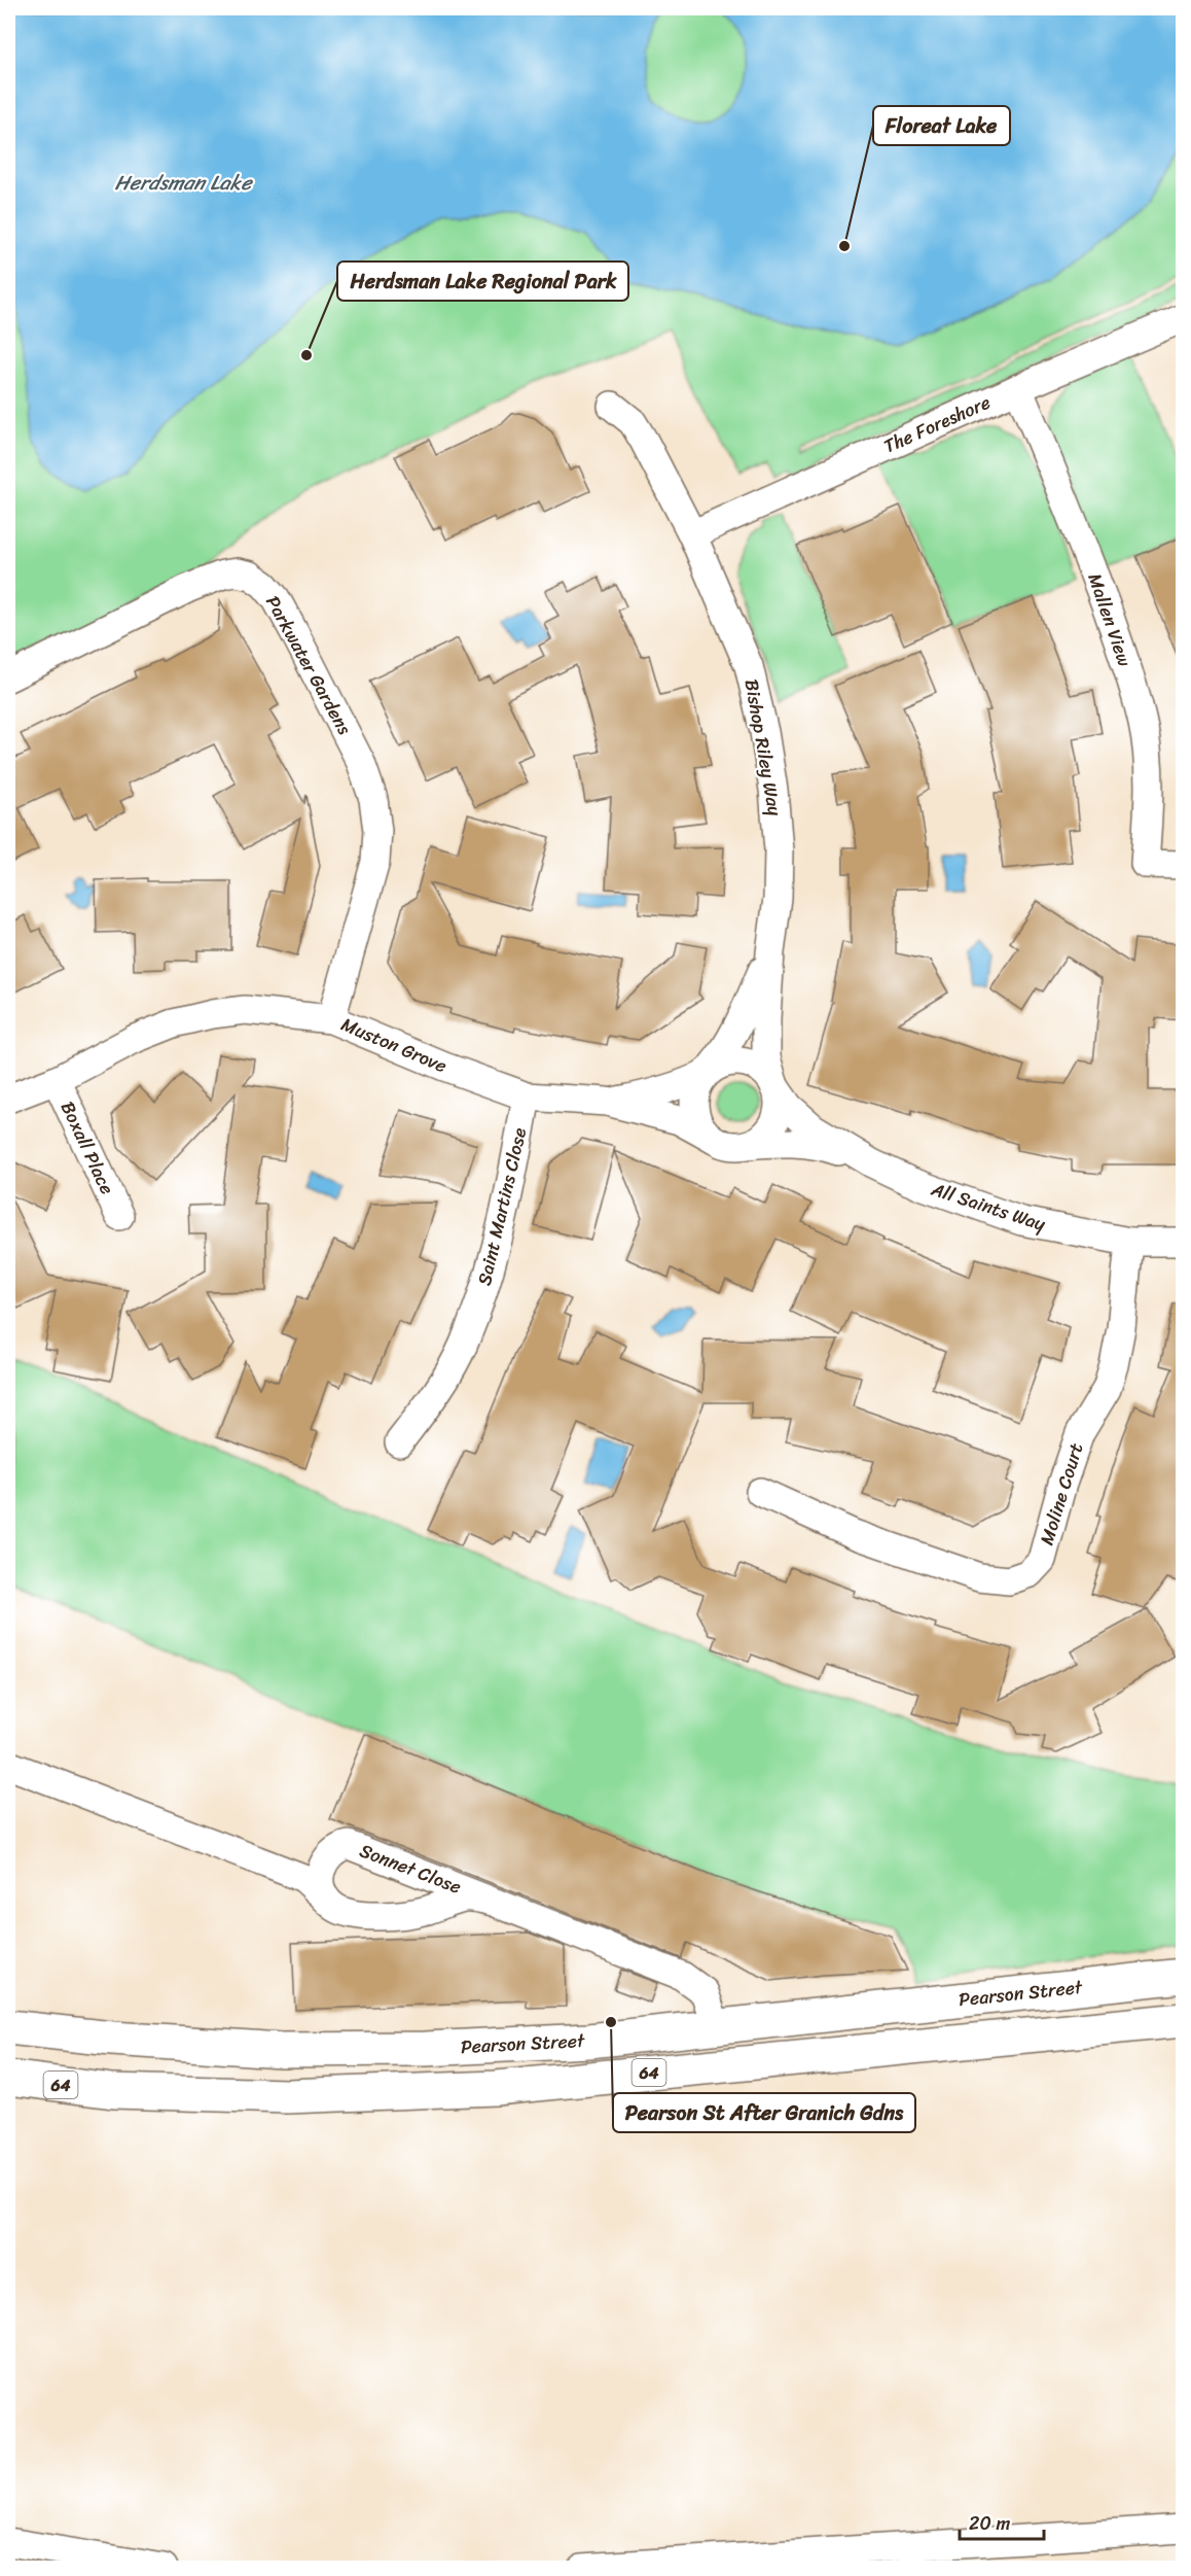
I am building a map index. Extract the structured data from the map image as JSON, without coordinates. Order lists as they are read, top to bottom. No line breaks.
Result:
{"streets":{"main road":["Pearson Street","64"],"street":["The Foreshore","Mallen View","Parkwater Gardens","Bishop Riley Way","Muston Grove","Boxall Place","Saint Martins Close","All Saints Way","Moline Court","Sonnet Close"]},"crossings":[["The Foreshore","Mallen View"],["The Foreshore","Bishop Riley Way"],["Parkwater Gardens","Muston Grove"],["Bishop Riley Way","Muston Grove"],["Muston Grove","Boxall Place"],["Muston Grove","Saint Martins Close"],["All Saints Way","Moline Court"],["Sonnet Close","Pearson Street"]],"water":["Herdsman Lake"],"places":["Floreat Lake","Herdsman Lake Regional Park","Pearson St After Granich Gdns"],"scale_bar":"20 m"}
